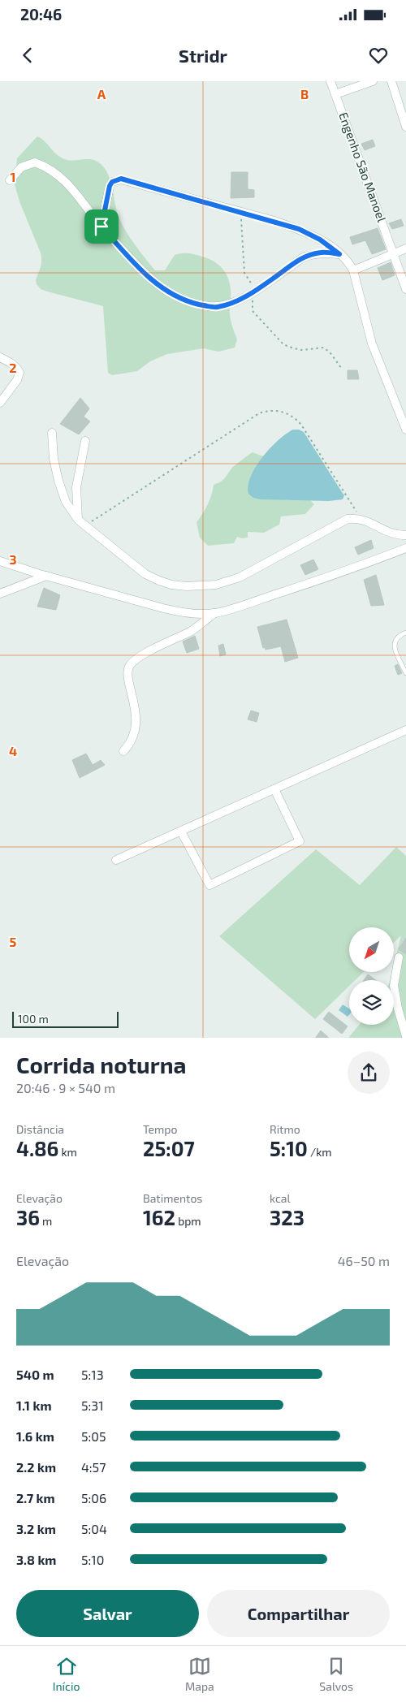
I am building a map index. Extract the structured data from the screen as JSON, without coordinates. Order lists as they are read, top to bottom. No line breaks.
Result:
{"streets":{"street":["Engenho São Manoel"]},"scale_bar":"100 m","north":"bottom left","page":{"status":"20:46","header":"Stridr","scale":"100 m","heading":["Corrida noturna","20:46 · 9 × 540 m"],"stats":[["Distância","4.86 km"],["Tempo","25:07"],["Ritmo","5:10 /km"],["Elevação","36 m"],["Batimentos","162 bpm"],["kcal","323"]],"chart":["Elevação","46–50 m"],"list":[{"name":"540 m","note":"5:13"},{"name":"1.1 km","note":"5:31"},{"name":"1.6 km","note":"5:05"},{"name":"2.2 km","note":"4:57"},{"name":"2.7 km","note":"5:06"},{"name":"3.2 km","note":"5:04"},{"name":"3.8 km","note":"5:10"}],"buttons":["Salvar","Compartilhar"],"tabs":["Início","Mapa","Salvos"]},"grid":{"columns":["A","B"],"rows":["1","2","3","4","5"]}}
